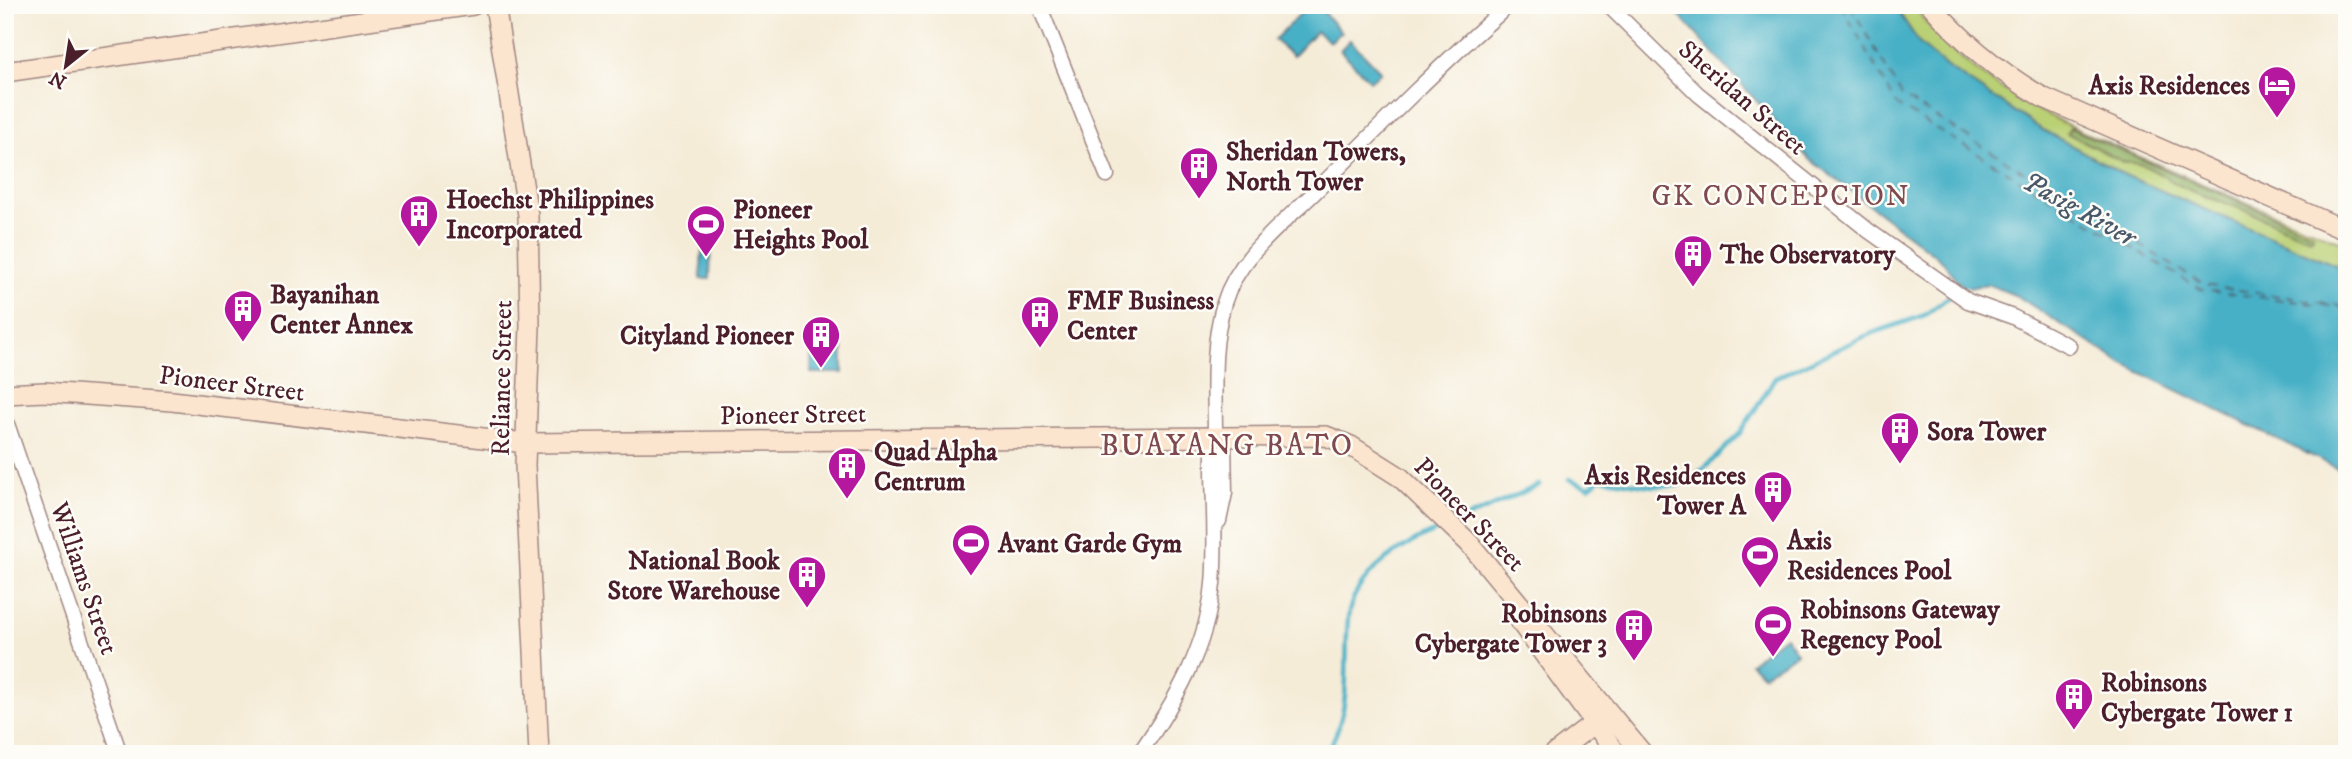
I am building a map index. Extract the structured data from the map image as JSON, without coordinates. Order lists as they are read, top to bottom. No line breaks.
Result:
{"streets":{"main road":["Reliance Street","Pioneer Street"],"street":["Sheridan Street","Williams Street"]},"crossings":[["Reliance Street","Pioneer Street"]],"districts":["GK CONCEPCION","BUAYANG BATO"],"water":["Pasig River"],"places":{"hotel":["Axis Residences"],"building":["Sheridan Towers, North Tower","Hoechst Philippines Incorporated","The Observatory","Bayanihan Center Annex","FMF Business Center","Cityland Pioneer","Sora Tower","Quad Alpha Centrum","Axis Residences Tower A","National Book Store Warehouse","Robinsons Cybergate Tower 3","Robinsons Cybergate Tower 1"],"sports":["Pioneer Heights Pool","Avant Garde Gym","Axis Residences Pool","Robinsons Gateway Regency Pool"]},"north":"bottom left"}
